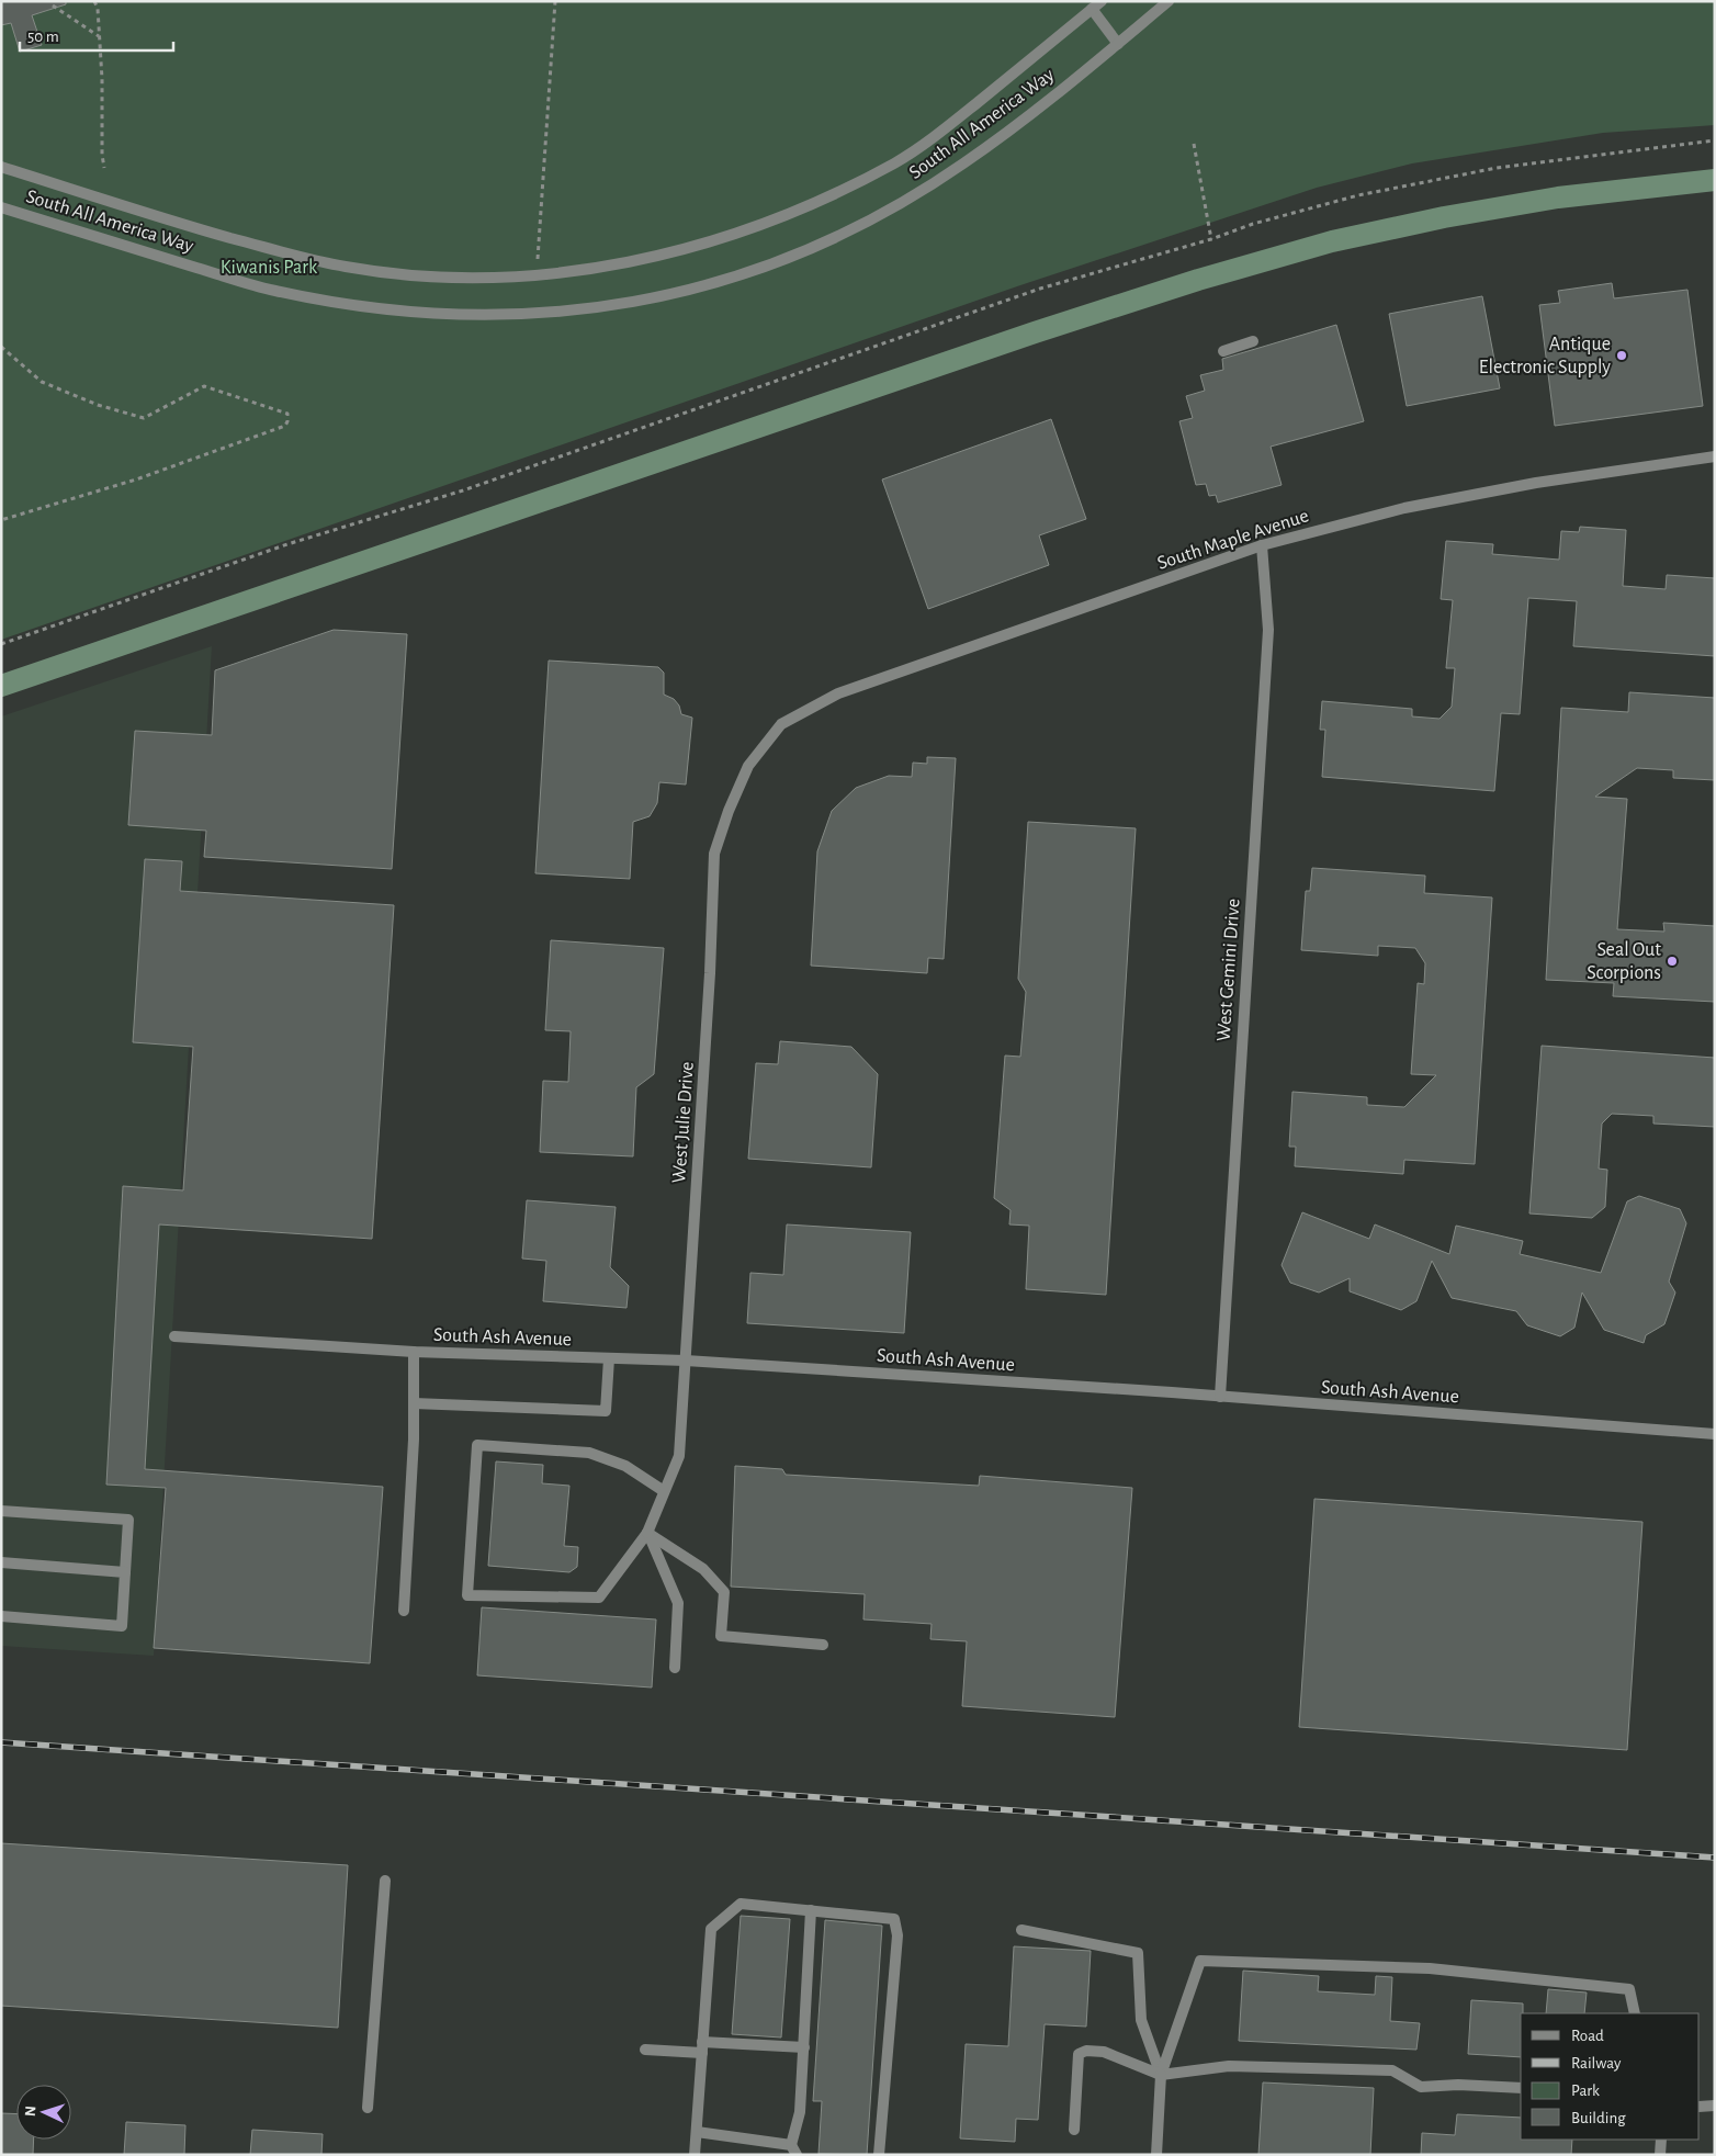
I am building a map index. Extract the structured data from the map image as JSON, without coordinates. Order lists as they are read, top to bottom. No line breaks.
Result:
{"streets":{"street":["South All America Way","South Maple Avenue","West Gemini Drive","West Julie Drive","South Ash Avenue"]},"crossings":[["South Maple Avenue","West Gemini Drive"],["South Maple Avenue","West Julie Drive"],["West Gemini Drive","South Ash Avenue"],["West Julie Drive","South Ash Avenue"]],"parks":["Kiwanis Park"],"places":["Antique Electronic Supply","Seal Out Scorpions"],"legend":["Road","Railway","Park","Building"],"scale_bar":"50 m","north":"left"}
